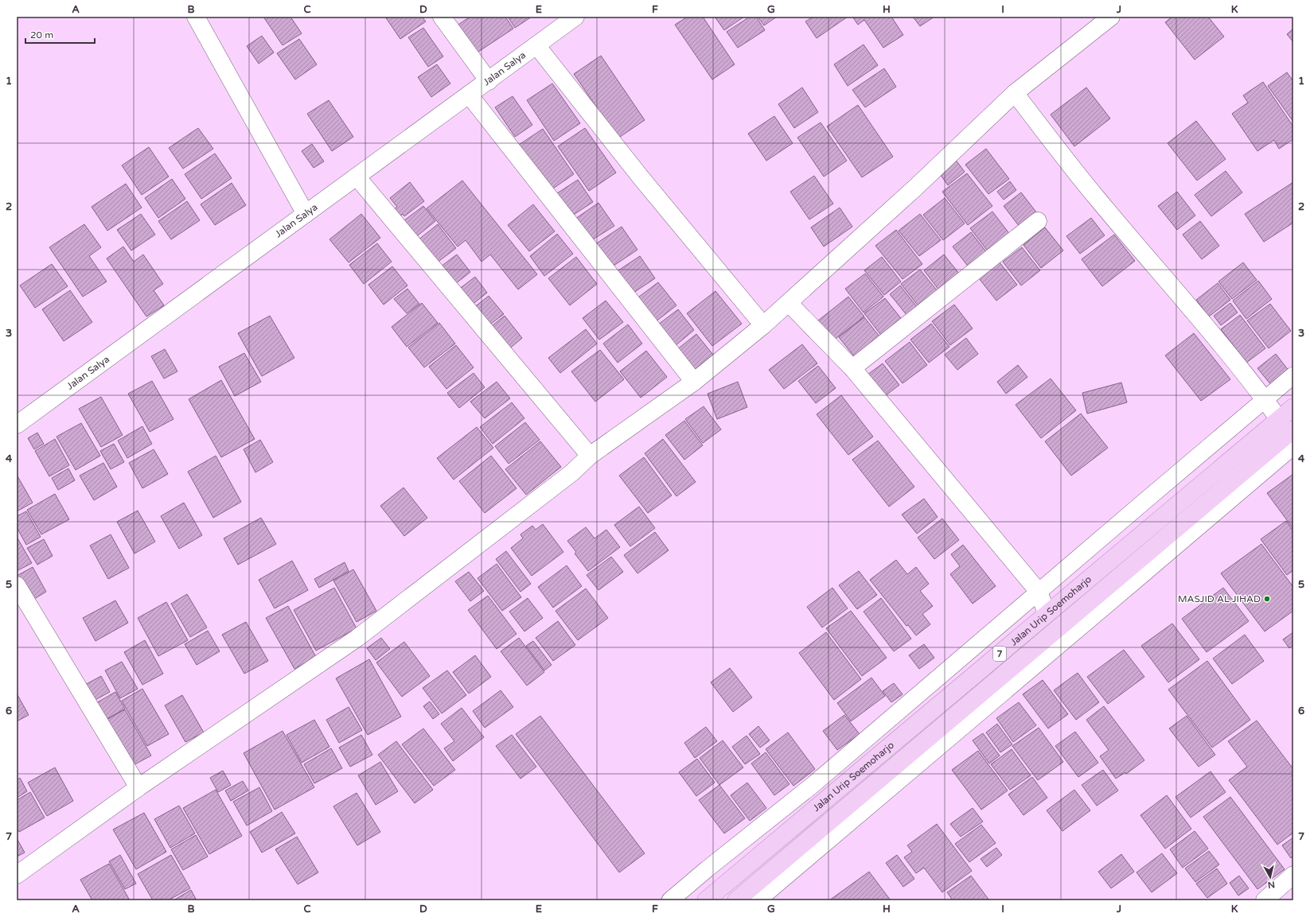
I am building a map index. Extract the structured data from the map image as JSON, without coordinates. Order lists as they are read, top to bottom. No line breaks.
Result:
{"streets":{"highway":["Jalan Urip Soemoharjo","7"],"street":["Jalan Salya"]},"places":["MASJID AL JIHAD"],"scale_bar":"20 m","north":"bottom","grid":{"columns":["A","B","C","D","E","F","G","H","I","J","K"],"rows":["1","2","3","4","5","6","7"]}}
